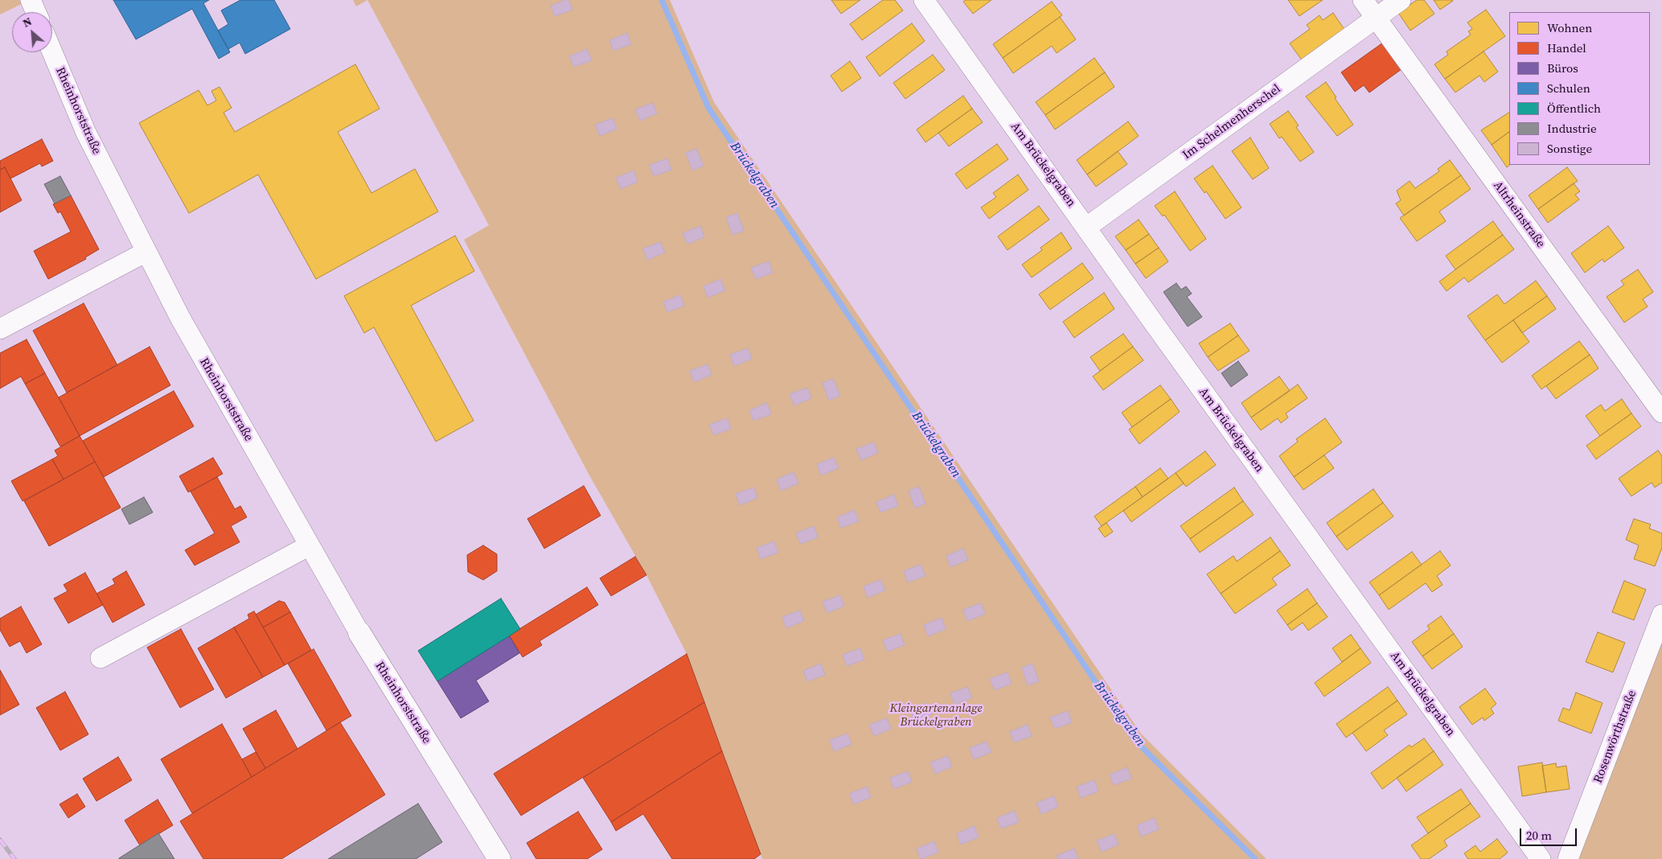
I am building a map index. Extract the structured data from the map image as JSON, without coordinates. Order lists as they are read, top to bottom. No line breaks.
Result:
{"streets":{"street":["Rheinhorststraße","Im Schelmenherschel","Am Brückelgraben","Altrheinstraße","Rosenwörthstraße"]},"crossings":[["Im Schelmenherschel","Am Brückelgraben"],["Im Schelmenherschel","Altrheinstraße"]],"water":["Brückelgraben"],"parks":["Kleingartenanlage Brückelgraben"],"legend":["Wohnen","Handel","Büros","Schulen","Öffentlich","Industrie","Sonstige"],"scale_bar":"20 m","north":"top left"}
